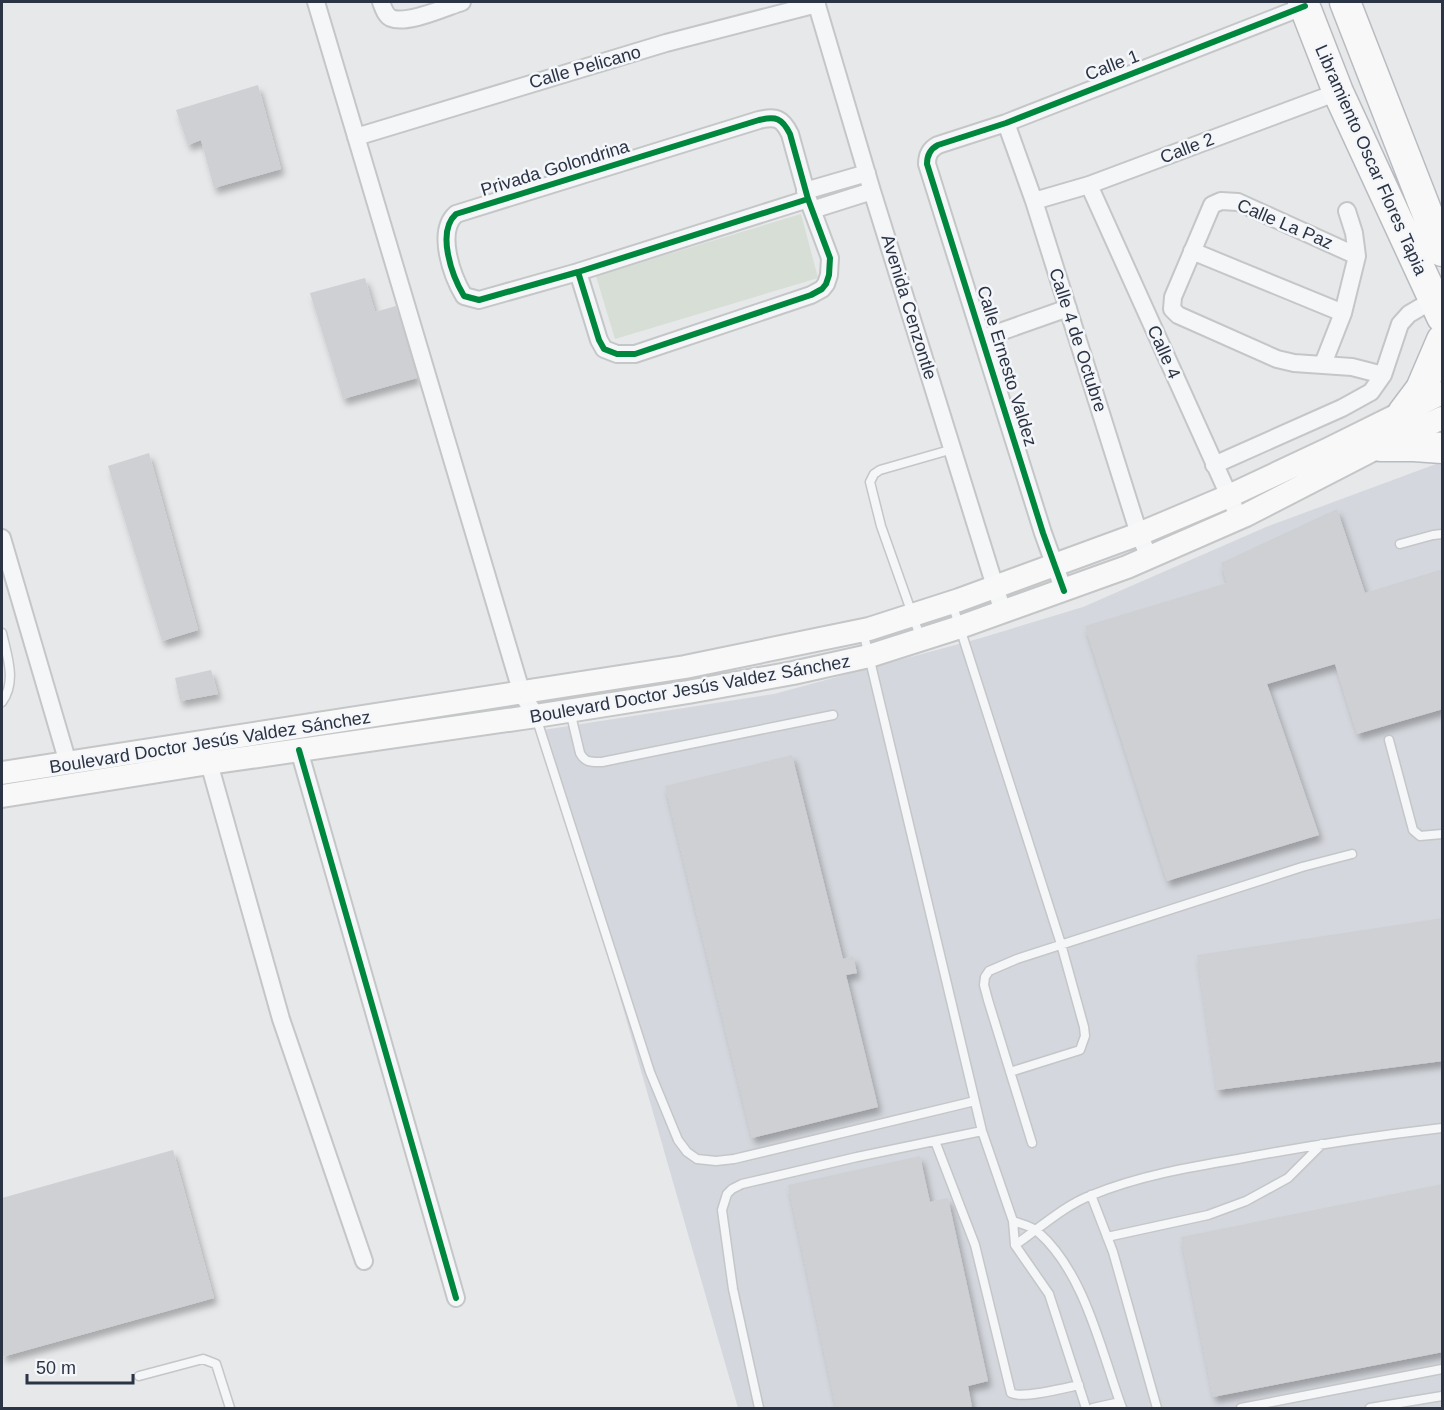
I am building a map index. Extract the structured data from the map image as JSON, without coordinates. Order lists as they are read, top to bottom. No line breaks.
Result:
{"streets":{"highway":["Libramiento Oscar Flores Tapia"],"main road":["Boulevard Doctor Jesús Valdez Sánchez"],"street":["Calle 1","Calle Pelicano","Calle 2","Privada Golondrina","Calle La Paz","Avenida Cenzontle","Calle 4 de Octubre","Calle 4","Calle Ernesto Valdez"]},"crossings":[["Calle 1","Libramiento Oscar Flores Tapia"],["Calle 1","Calle 4 de Octubre"],["Calle 1","Calle Ernesto Valdez"],["Calle Pelicano","Avenida Cenzontle"],["Calle 2","Libramiento Oscar Flores Tapia"],["Calle 2","Calle 4 de Octubre"],["Calle 2","Calle 4"],["Privada Golondrina","Avenida Cenzontle"],["Avenida Cenzontle","Boulevard Doctor Jesús Valdez Sánchez"],["Calle 4 de Octubre","Boulevard Doctor Jesús Valdez Sánchez"],["Calle 4","Boulevard Doctor Jesús Valdez Sánchez"],["Calle Ernesto Valdez","Boulevard Doctor Jesús Valdez Sánchez"]],"scale_bar":"50 m"}
